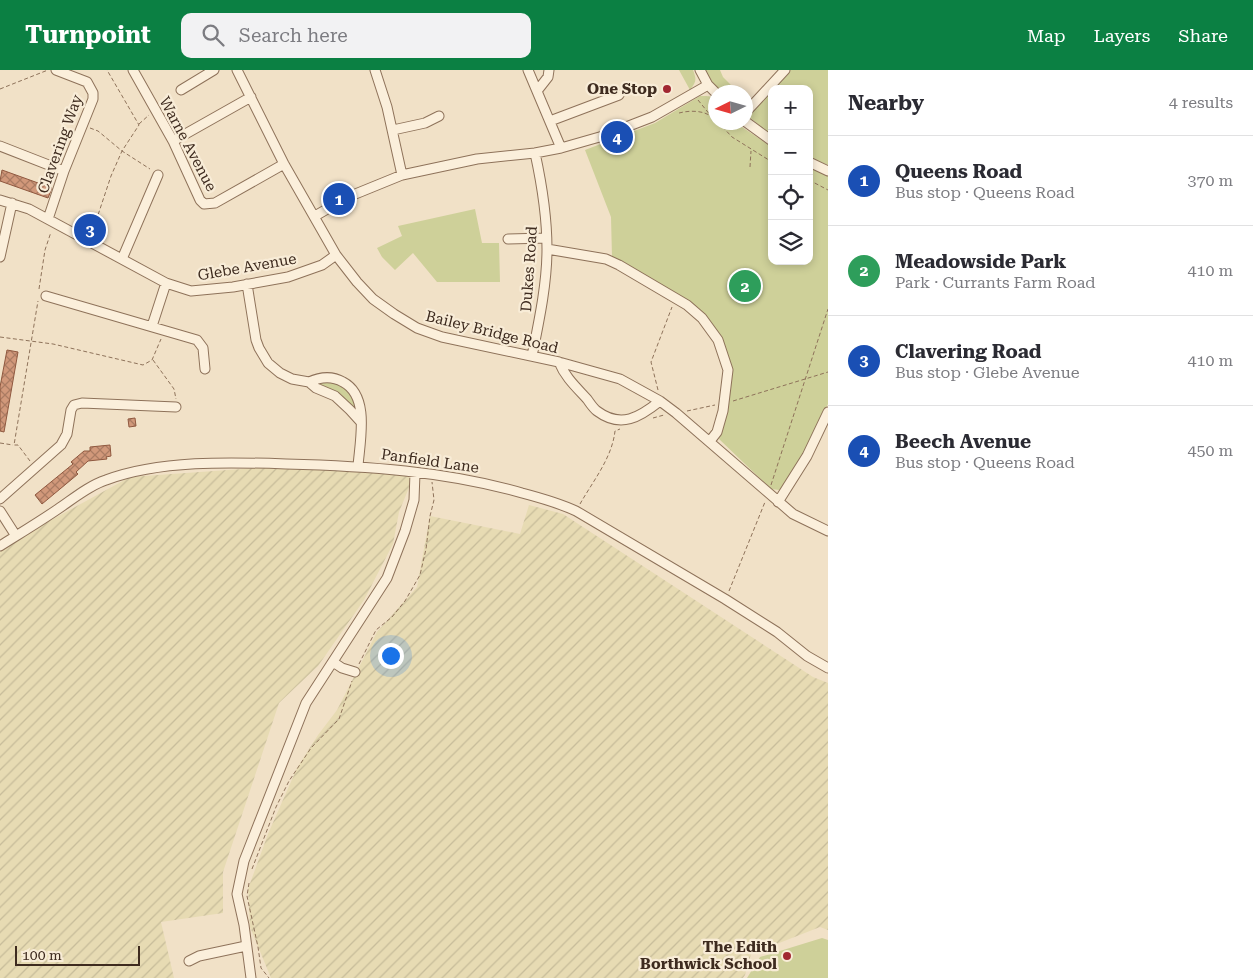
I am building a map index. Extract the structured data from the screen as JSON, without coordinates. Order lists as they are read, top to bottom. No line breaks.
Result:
{"streets":{"street":["Clavering Way","Warne Avenue","Glebe Avenue","Dukes Road","Bailey Bridge Road","Panfield Lane"]},"crossings":[["Clavering Way","Glebe Avenue"],["Warne Avenue","Bailey Bridge Road"],["Glebe Avenue","Bailey Bridge Road"],["Dukes Road","Bailey Bridge Road"]],"places":["One Stop","The Edith Borthwick School"],"scale_bar":"100 m","north":"left","page":{"header":"Turnpoint","search":"Search here","nav":["Map","Layers","Share"],"heading":["Nearby","4 results"],"map_buttons":["+","−"],"pins":["4","1","3","2"],"list":[{"mark":"1","name":"Queens Road","note":"Bus stop · Queens Road","value":"370 m"},{"mark":"2","name":"Meadowside Park","note":"Park · Currants Farm Road","value":"410 m"},{"mark":"3","name":"Clavering Road","note":"Bus stop · Glebe Avenue","value":"410 m"},{"mark":"4","name":"Beech Avenue","note":"Bus stop · Queens Road","value":"450 m"}],"scale":"100 m"}}
